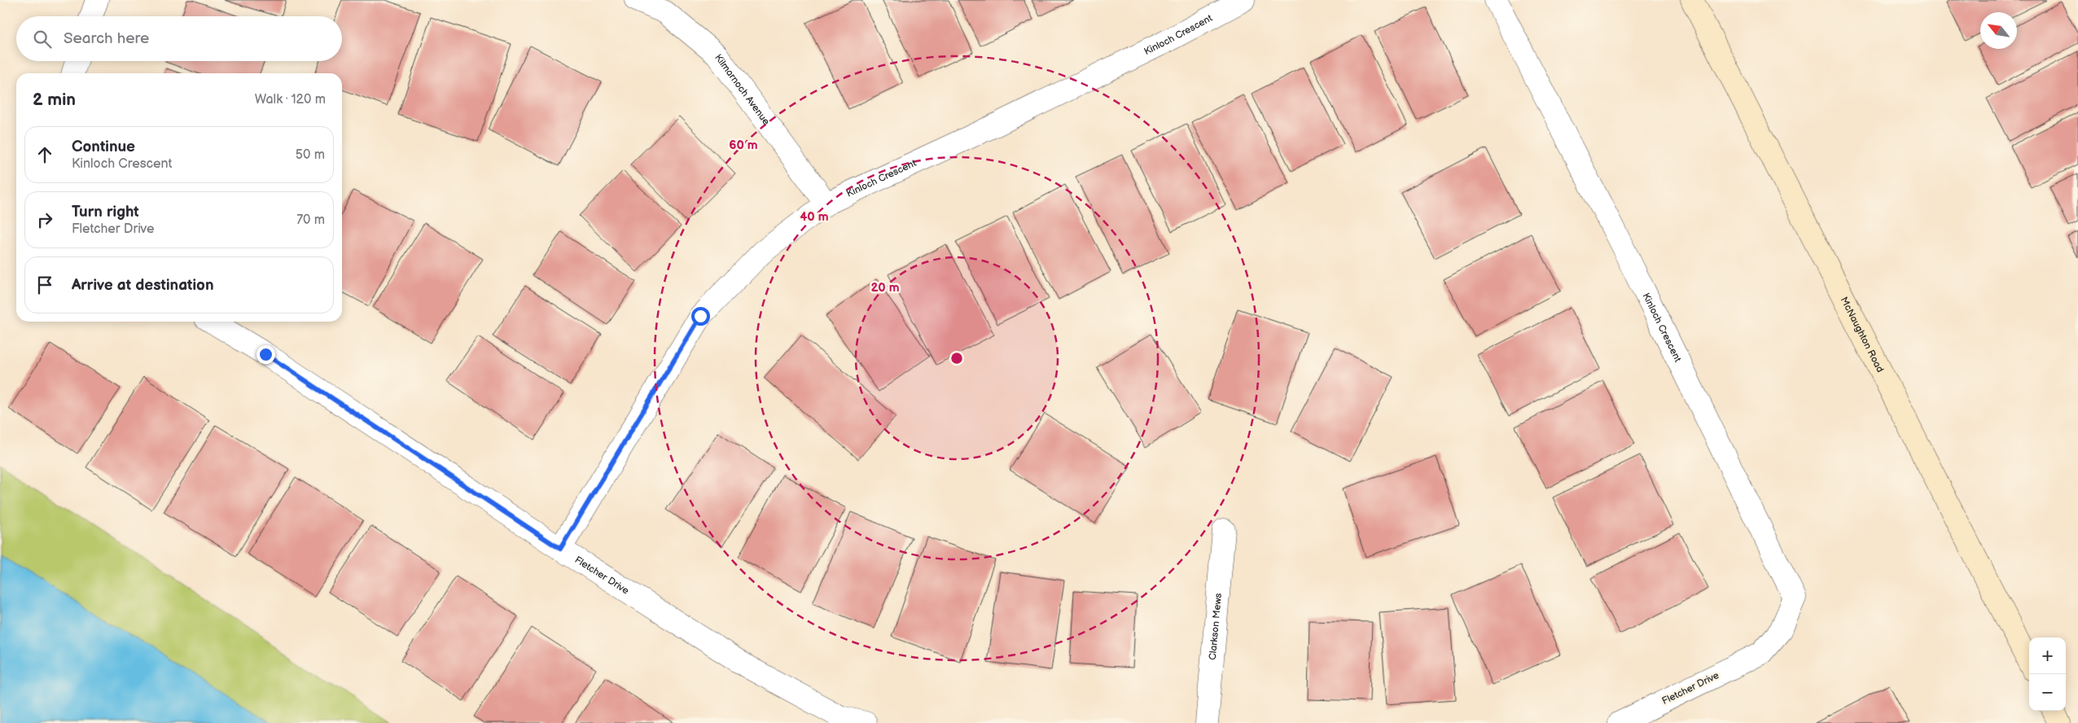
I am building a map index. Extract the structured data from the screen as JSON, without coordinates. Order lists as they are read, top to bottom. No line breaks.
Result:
{"streets":{"street":["Kinloch Crescent","Kilmarnoch Avenue","McNaughton Road","Fletcher Drive","Clarkson Mews"]},"crossings":[["Kinloch Crescent","Kilmarnoch Avenue"],["Kinloch Crescent","Fletcher Drive"]],"north":"top left","page":{"search":"Search here","heading":["2 min","Walk · 120 m"],"list":[["Continue","Kinloch Crescent","50 m"],["Turn right","Fletcher Drive","70 m"],"Arrive at destination"],"map_buttons":["+","−"]},"rings":["60 m","40 m","20 m"]}
